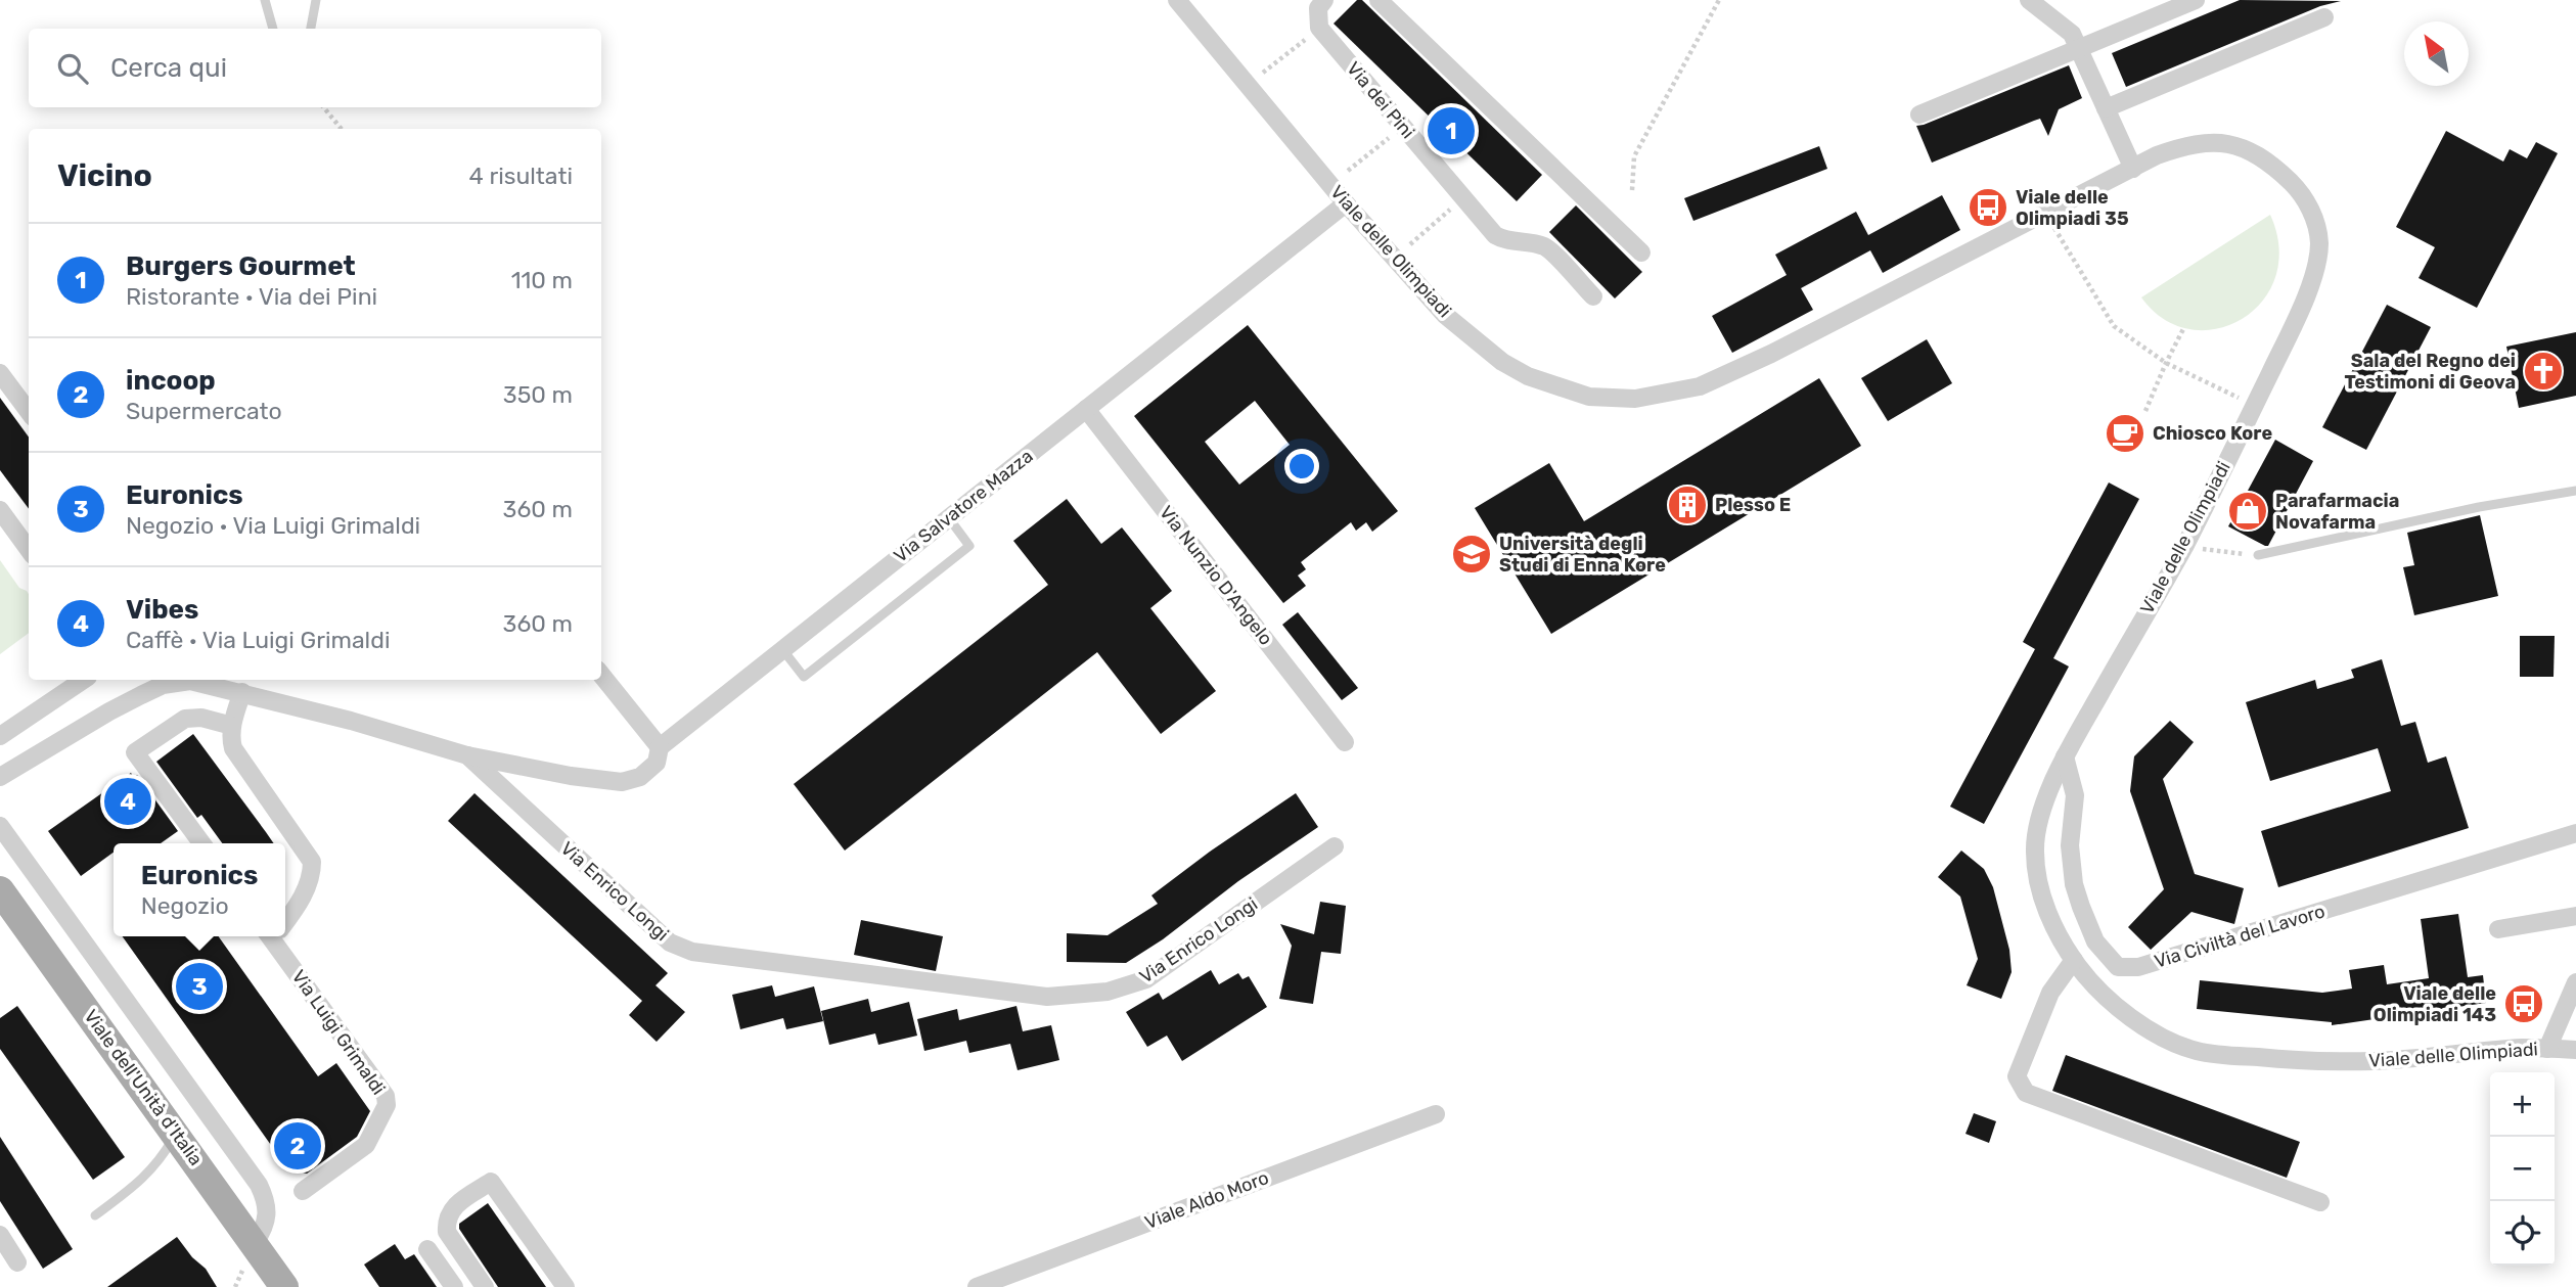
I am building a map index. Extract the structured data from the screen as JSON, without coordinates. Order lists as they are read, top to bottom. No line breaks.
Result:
{"streets":{"main road":["Viale dell'Unità d'Italia"],"street":["Via dei Pini","Viale delle Olimpiadi","Via Salvatore Mazza","Via Nunzio D'Angelo","Via Enrico Longi","Via Civiltà del Lavoro","Via Luigi Grimaldi","Viale Aldo Moro"]},"crossings":[["Viale delle Olimpiadi","Via Salvatore Mazza"],["Viale delle Olimpiadi","Via Civiltà del Lavoro"],["Via Salvatore Mazza","Via Nunzio D'Angelo"],["Via Salvatore Mazza","Via Enrico Longi"]],"places":{"bus stop":["Viale delle Olimpiadi 35","Viale delle Olimpiadi 143"],"church":["Sala del Regno dei Testimoni di Geova"],"cafe":["Chiosco Kore"],"building":["Plesso E"],"shop":["Parafarmacia Novafarma"],"school or university":["Università degli Studi di Enna Kore"]},"north":"top left","page":{"search":"Cerca qui","pins":["1","4","3","2"],"heading":["Vicino","4 risultati"],"list":[{"mark":"1","name":"Burgers Gourmet","note":"Ristorante · Via dei Pini","value":"110 m"},{"mark":"2","name":"incoop","note":"Supermercato","value":"350 m"},{"mark":"3","name":"Euronics","note":"Negozio · Via Luigi Grimaldi","value":"360 m"},{"mark":"4","name":"Vibes","note":"Caffè · Via Luigi Grimaldi","value":"360 m"}],"popup":["Euronics","Negozio"],"map_buttons":["+","−"]}}
